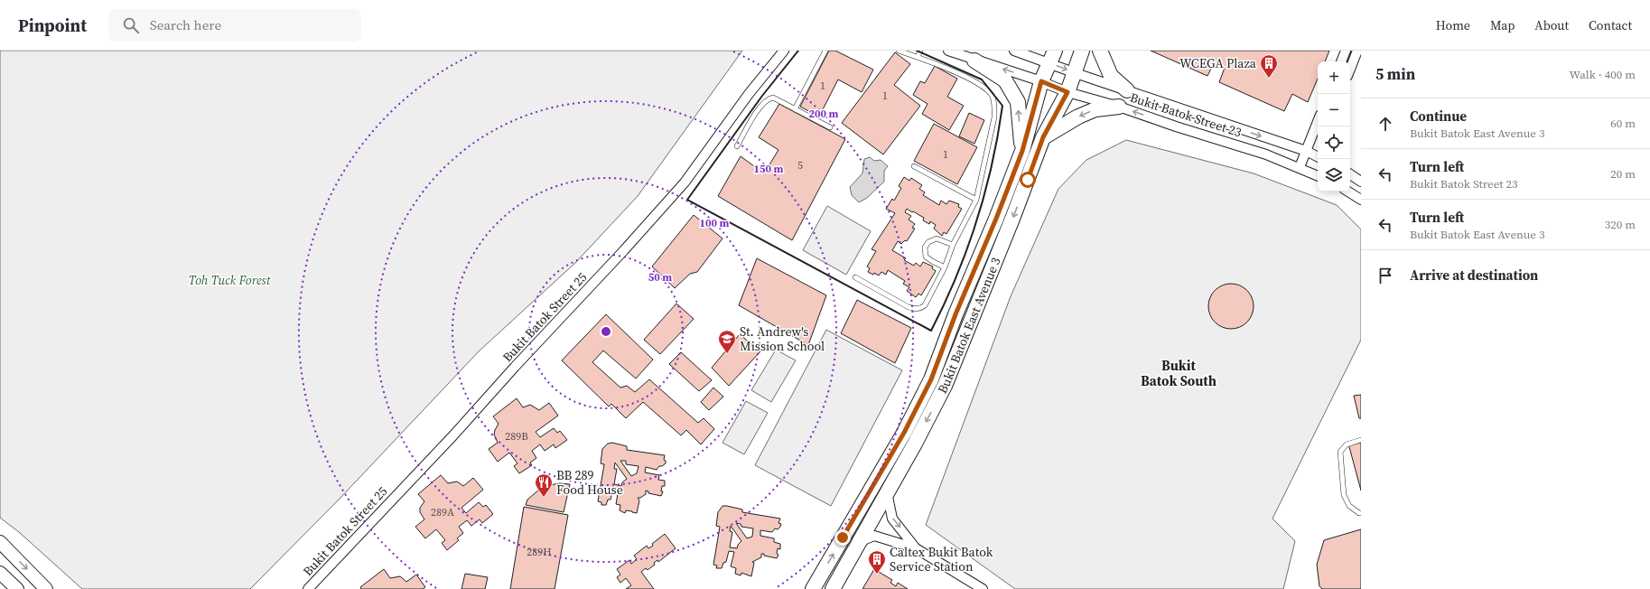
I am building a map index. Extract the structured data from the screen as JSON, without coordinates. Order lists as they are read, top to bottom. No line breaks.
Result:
{"streets":{"main road":["Bukit Batok East Avenue 3"],"street":["Bukit Batok Street 23","Bukit Batok Street 25"]},"crossings":[["Bukit Batok Street 23","Bukit Batok East Avenue 3"]],"districts":["Bukit Batok South"],"parks":["Toh Tuck Forest"],"places":{"building":["WCEGA Plaza","Caltex Bukit Batok Service Station"],"school or university":["St. Andrew's Mission School"],"restaurant":["BB 289 Food House"]},"house_numbers":["1","1","1","5","289B","289A","289H"],"page":{"header":"Pinpoint","search":"Search here","nav":["Home","Map","About","Contact"],"heading":["5 min","Walk · 400 m"],"map_buttons":["+","−"],"list":[["Continue","Bukit Batok East Avenue 3","60 m"],["Turn left","Bukit Batok Street 23","20 m"],["Turn left","Bukit Batok East Avenue 3","320 m"],"Arrive at destination"]},"rings":["200 m","150 m","100 m","50 m"]}
